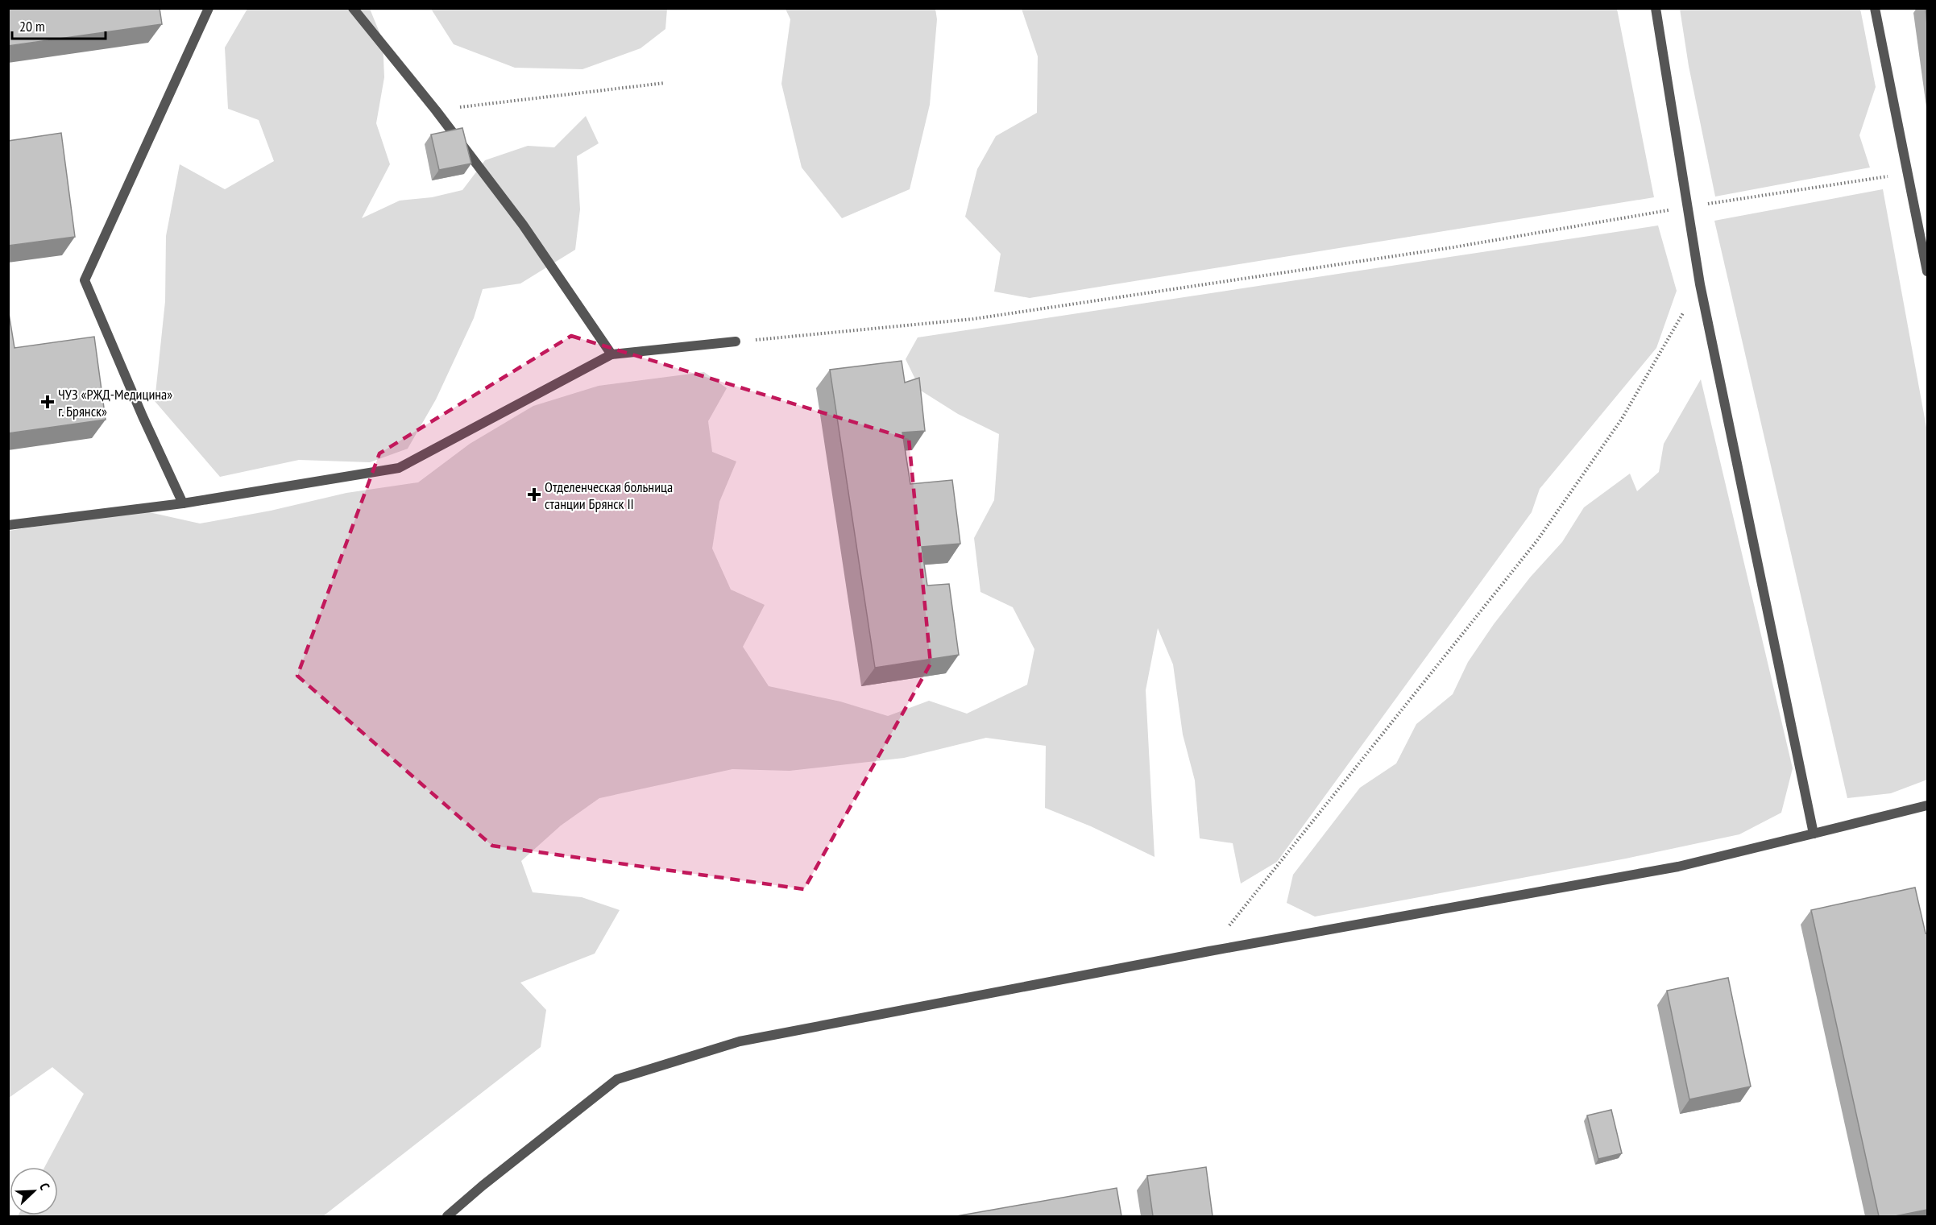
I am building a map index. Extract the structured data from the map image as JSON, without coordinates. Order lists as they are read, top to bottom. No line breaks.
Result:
{"places":{"health":["ЧУЗ «РЖД-Медицина» г. Брянск»","Отделенческая больница станции Брянск II"]},"scale_bar":"20 m","north":"top right"}
